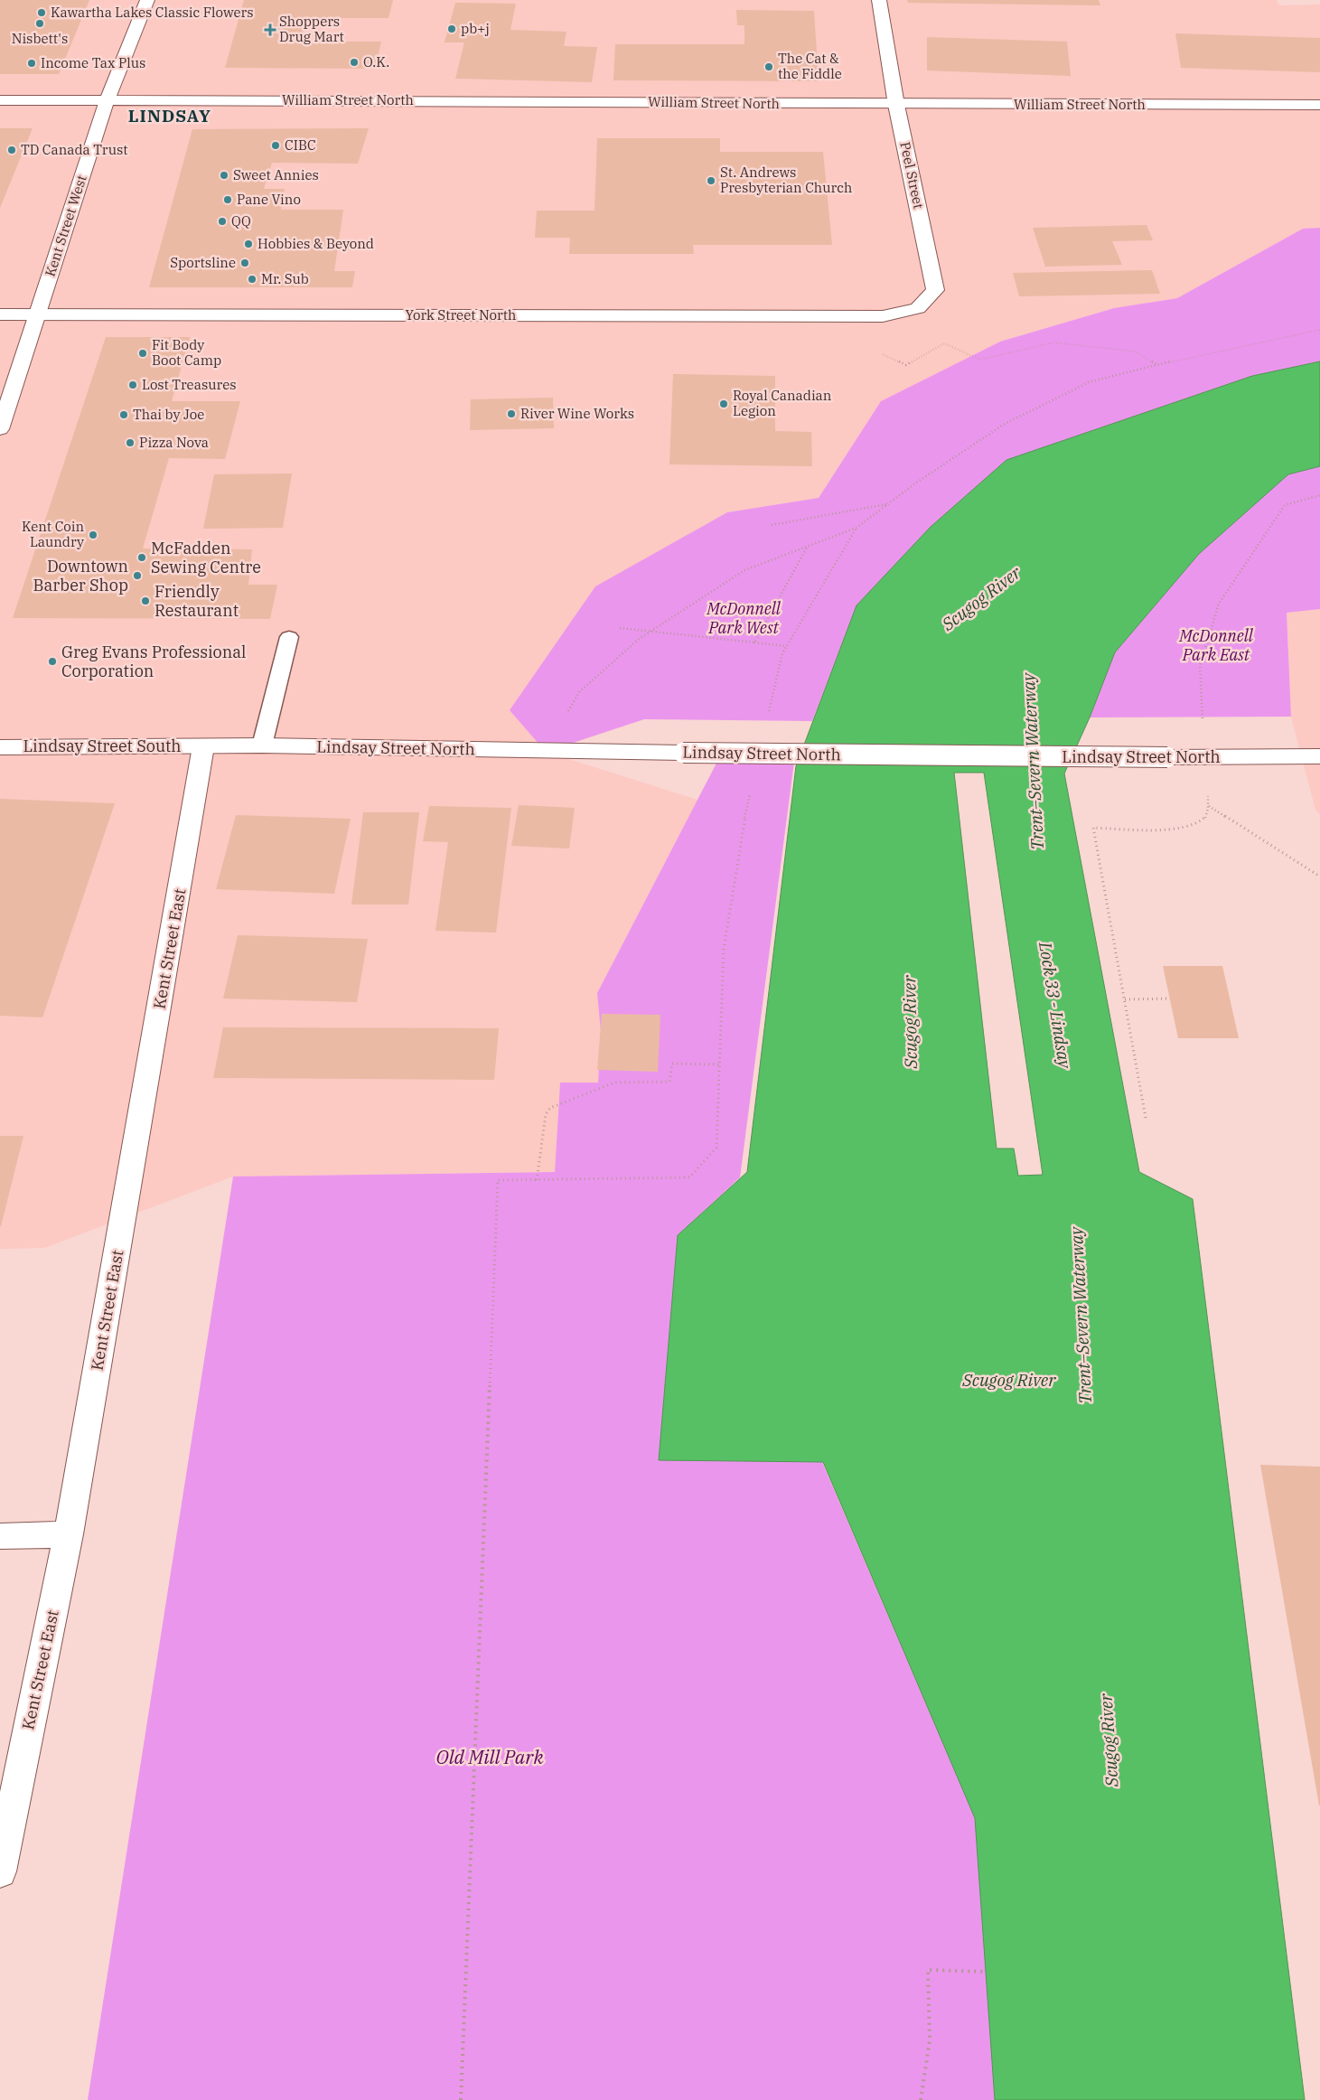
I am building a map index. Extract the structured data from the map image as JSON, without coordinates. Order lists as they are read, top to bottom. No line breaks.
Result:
{"streets":{"street":["William Street North","Peel Street","Kent Street West","York Street North","Lindsay Street South","Lindsay Street North","Kent Street East"]},"crossings":[["William Street North","Peel Street"],["William Street North","Kent Street West"],["Peel Street","York Street North"],["Kent Street West","York Street North"],["Lindsay Street South","Lindsay Street North"],["Lindsay Street South","Kent Street East"],["Lindsay Street North","Kent Street East"]],"districts":["LINDSAY"],"water":["Scugog River","Trent–Severn Waterway","Lock 33 - Lindsay"],"parks":["McDonnell Park West","McDonnell Park East","Old Mill Park"],"places":{"other":["Kawartha Lakes Classic Flowers","Nisbett's","pb+j","O.K.","Income Tax Plus","The Cat & the Fiddle","CIBC","TD Canada Trust","Sweet Annies","St. Andrews Presbyterian Church","Pane Vino","QQ","Hobbies & Beyond","Sportsline","Mr. Sub","Fit Body Boot Camp","Lost Treasures","Royal Canadian Legion","River Wine Works","Thai by Joe","Pizza Nova","Kent Coin Laundry","McFadden Sewing Centre","Downtown Barber Shop","Friendly Restaurant","Greg Evans Professional Corporation"],"health":["Shoppers Drug Mart"]}}
